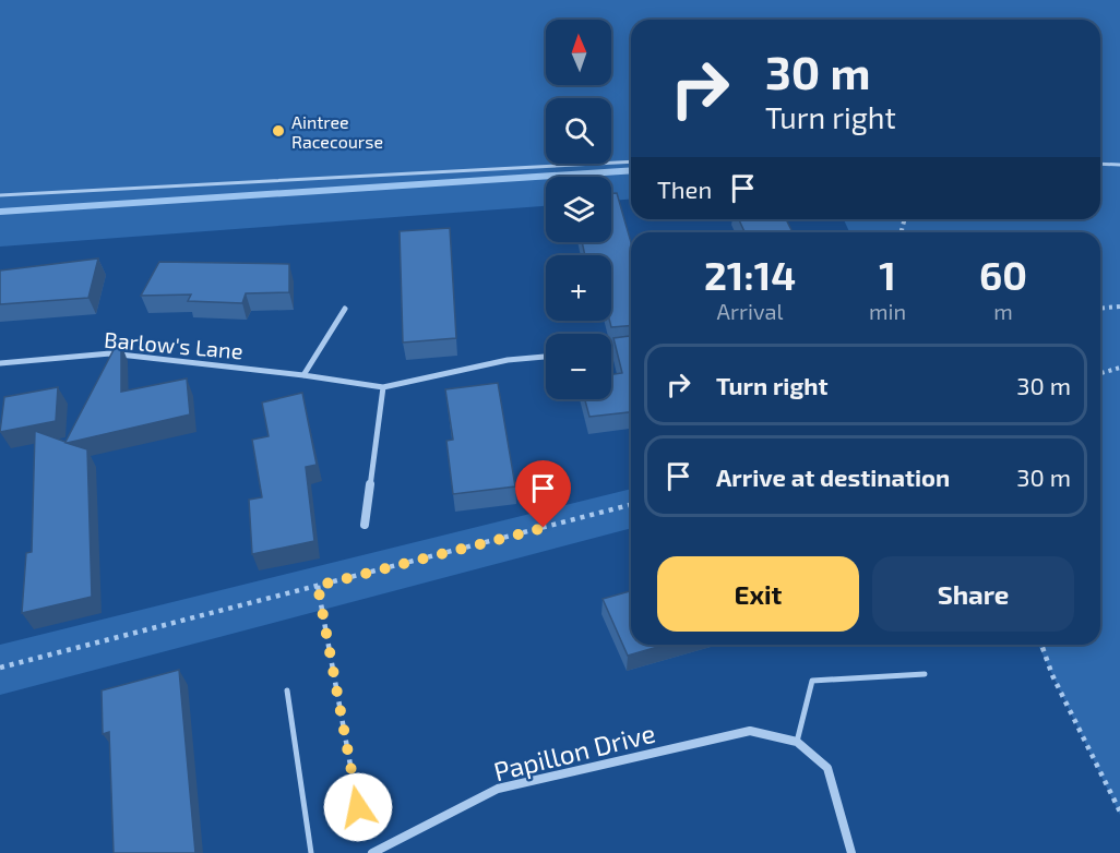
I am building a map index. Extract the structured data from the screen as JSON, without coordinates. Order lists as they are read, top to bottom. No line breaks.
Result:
{"streets":{"street":["Barlow's Lane","Papillon Drive"]},"places":["Aintree Racecourse"],"north":"top","page":{"map_buttons":["+","−"],"turn":["30 m","Turn right"],"then":"Then","eta":["21:14","Arrival","1","min","60","m"],"list":[{"name":"Turn right","value":"30 m"},{"name":"Arrive at destination","value":"30 m"}],"buttons":["Exit","Share"]}}
